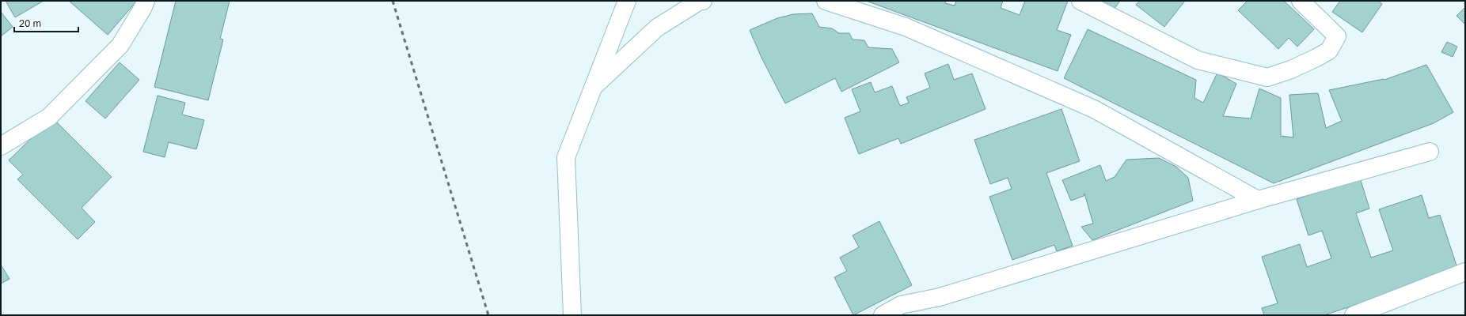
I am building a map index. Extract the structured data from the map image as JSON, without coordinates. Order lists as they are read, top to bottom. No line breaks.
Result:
{"scale_bar":"20 m"}
